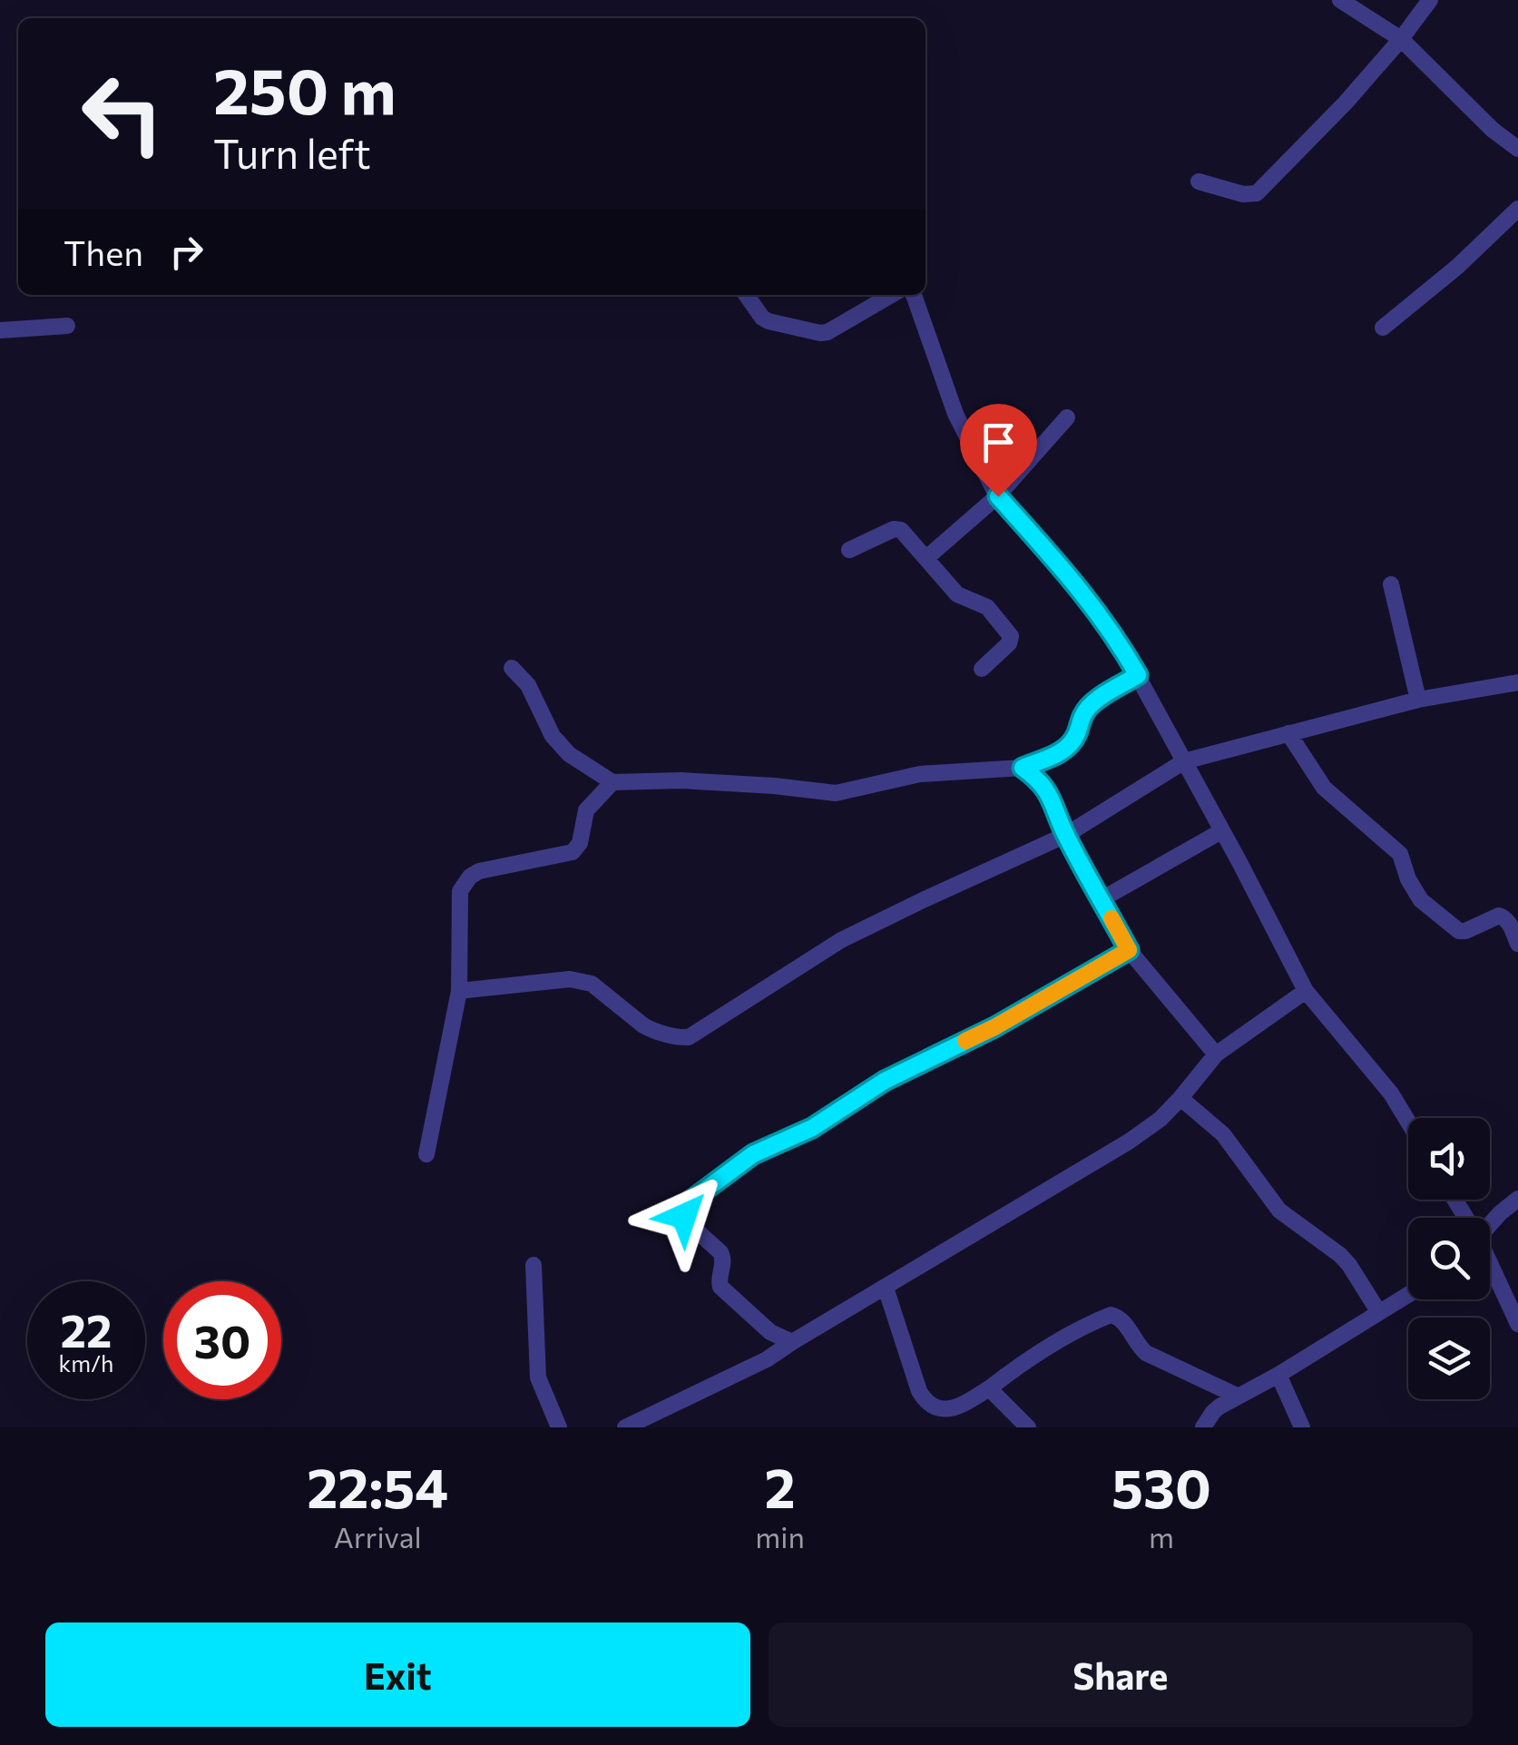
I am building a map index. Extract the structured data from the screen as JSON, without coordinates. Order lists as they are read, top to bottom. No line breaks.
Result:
{"page":{"turn":["250 m","Turn left"],"then":"Then","speed":"22 km/h","limit":"30","eta":["22:54","Arrival","2","min","530","m"],"buttons":["Exit","Share"]}}
